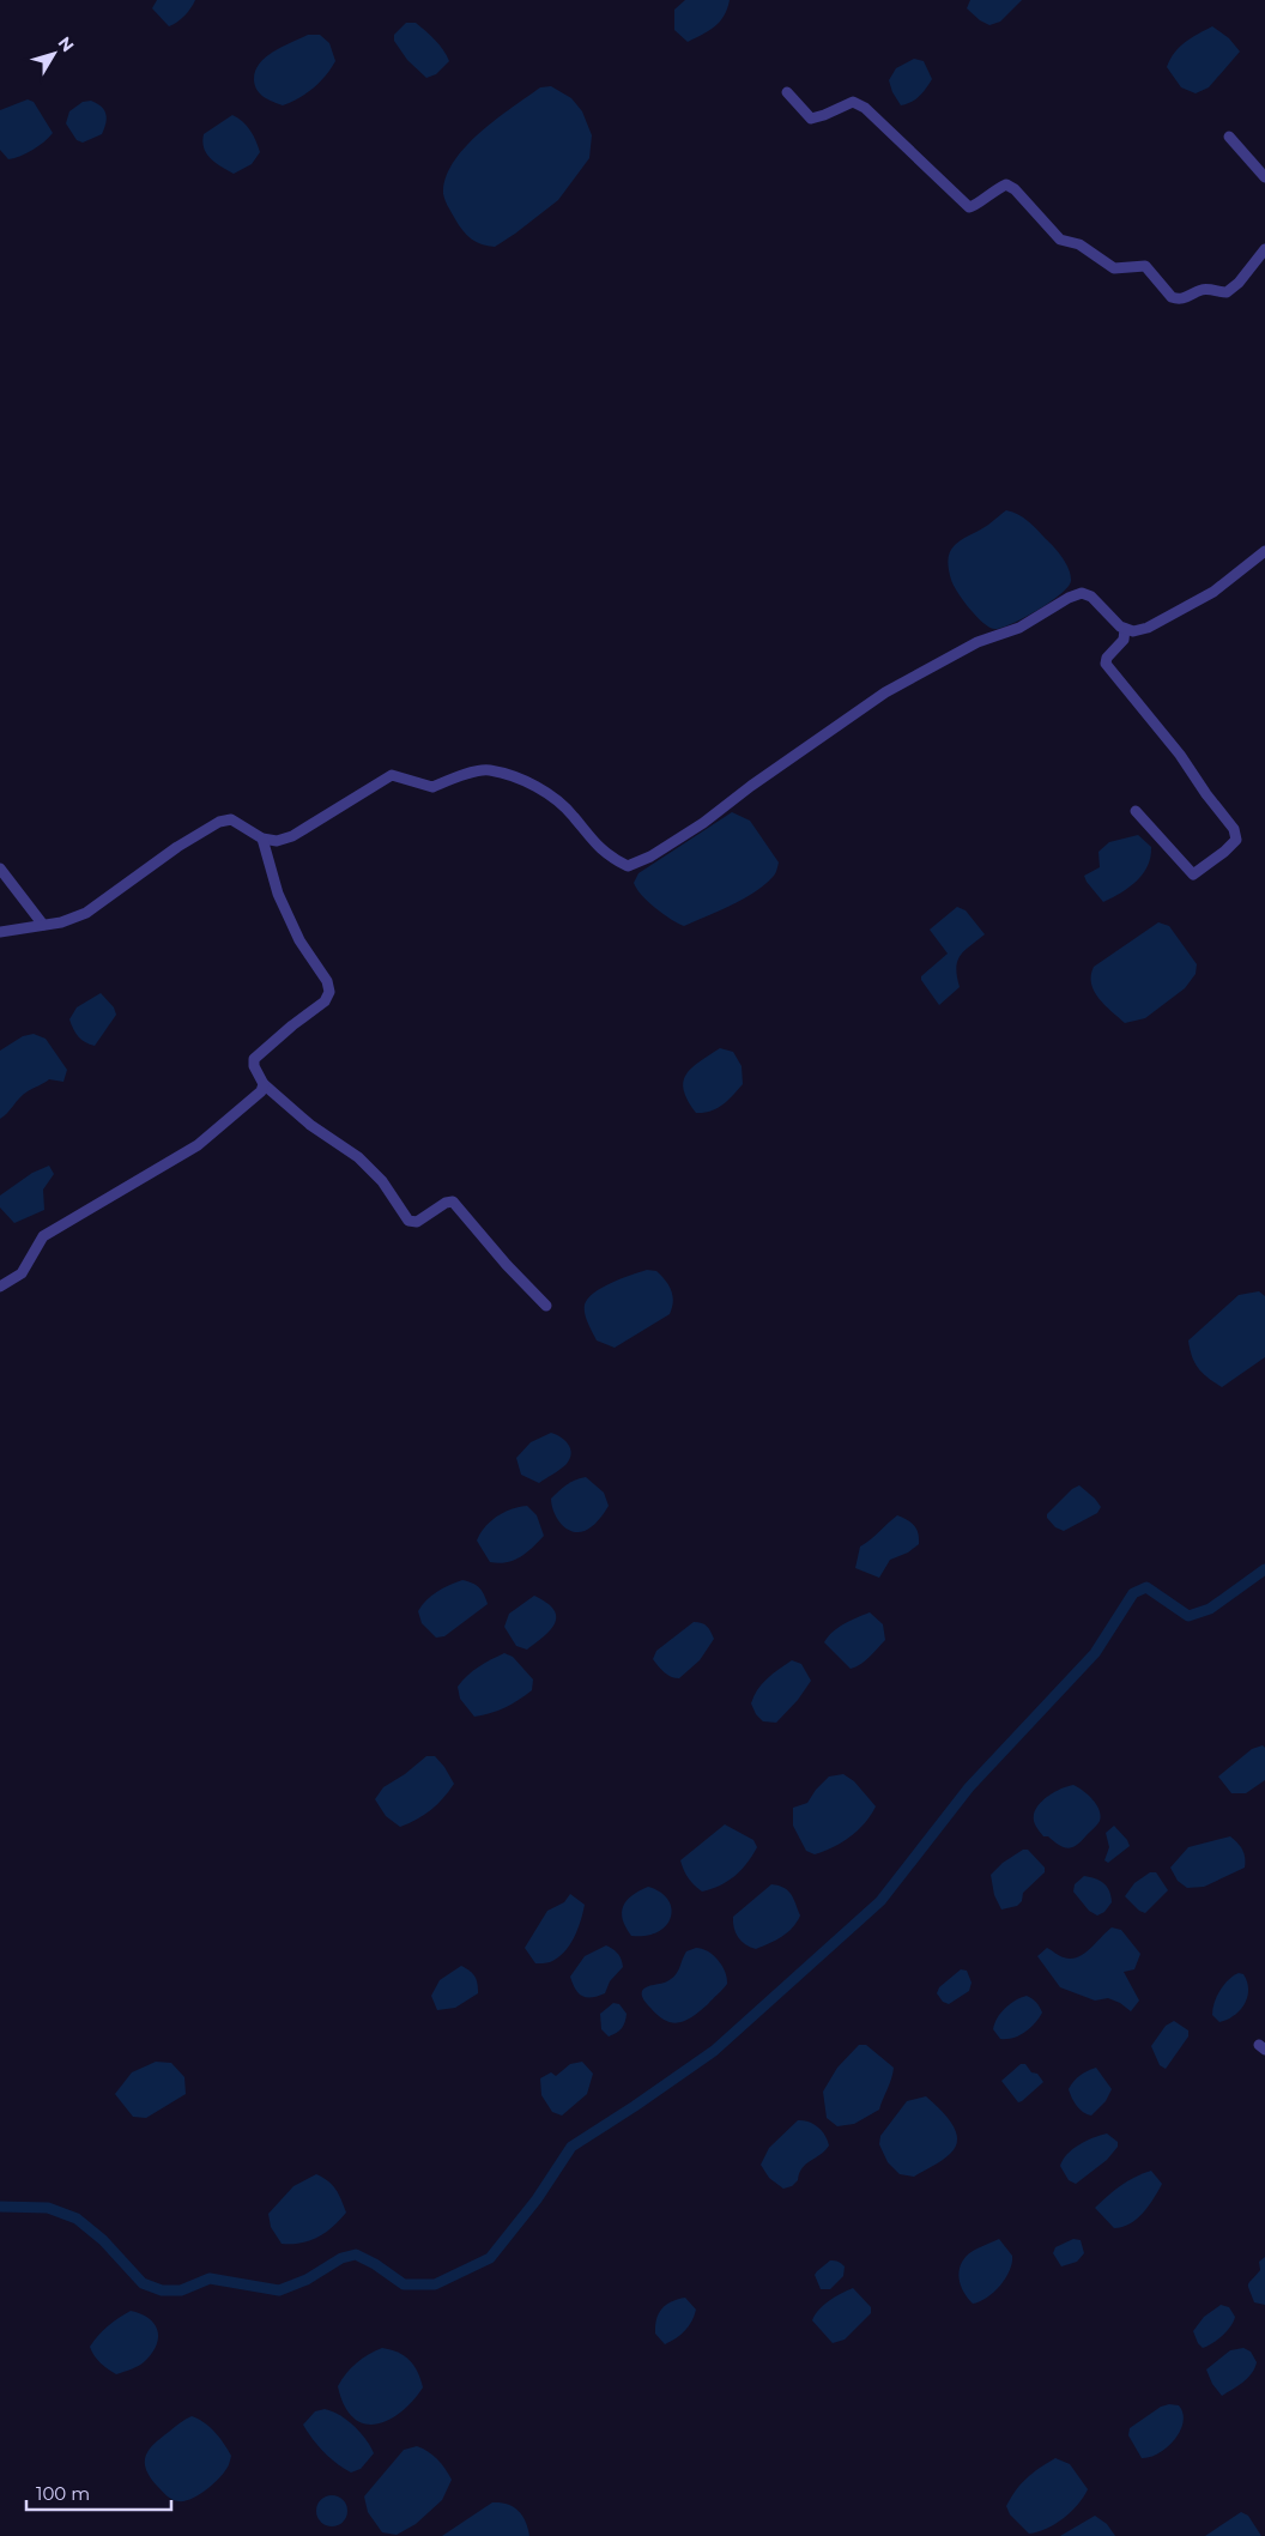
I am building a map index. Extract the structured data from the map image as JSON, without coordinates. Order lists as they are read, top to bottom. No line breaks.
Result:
{"scale_bar":"100 m","north":"top right"}
